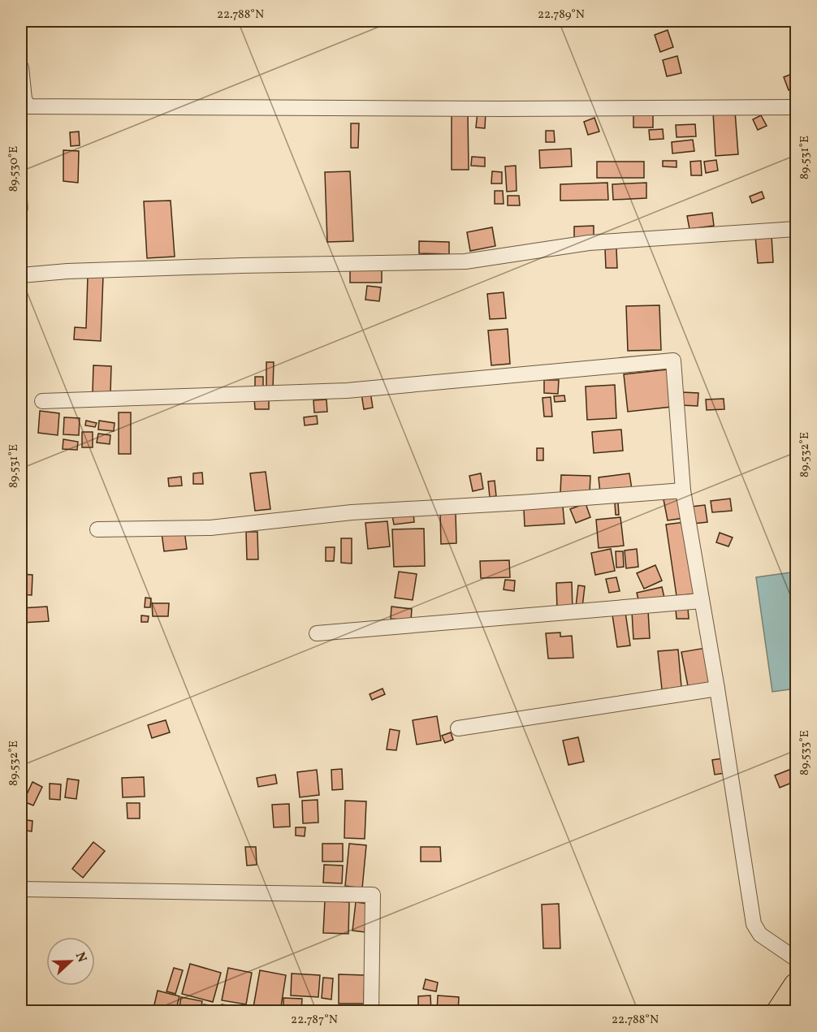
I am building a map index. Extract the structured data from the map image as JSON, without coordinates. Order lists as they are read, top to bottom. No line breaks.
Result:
{"north":"right","coordinates":["22.788°N","22.789°N","89.531°E","89.530°E","89.532°E","89.533°E","22.787°N"]}
